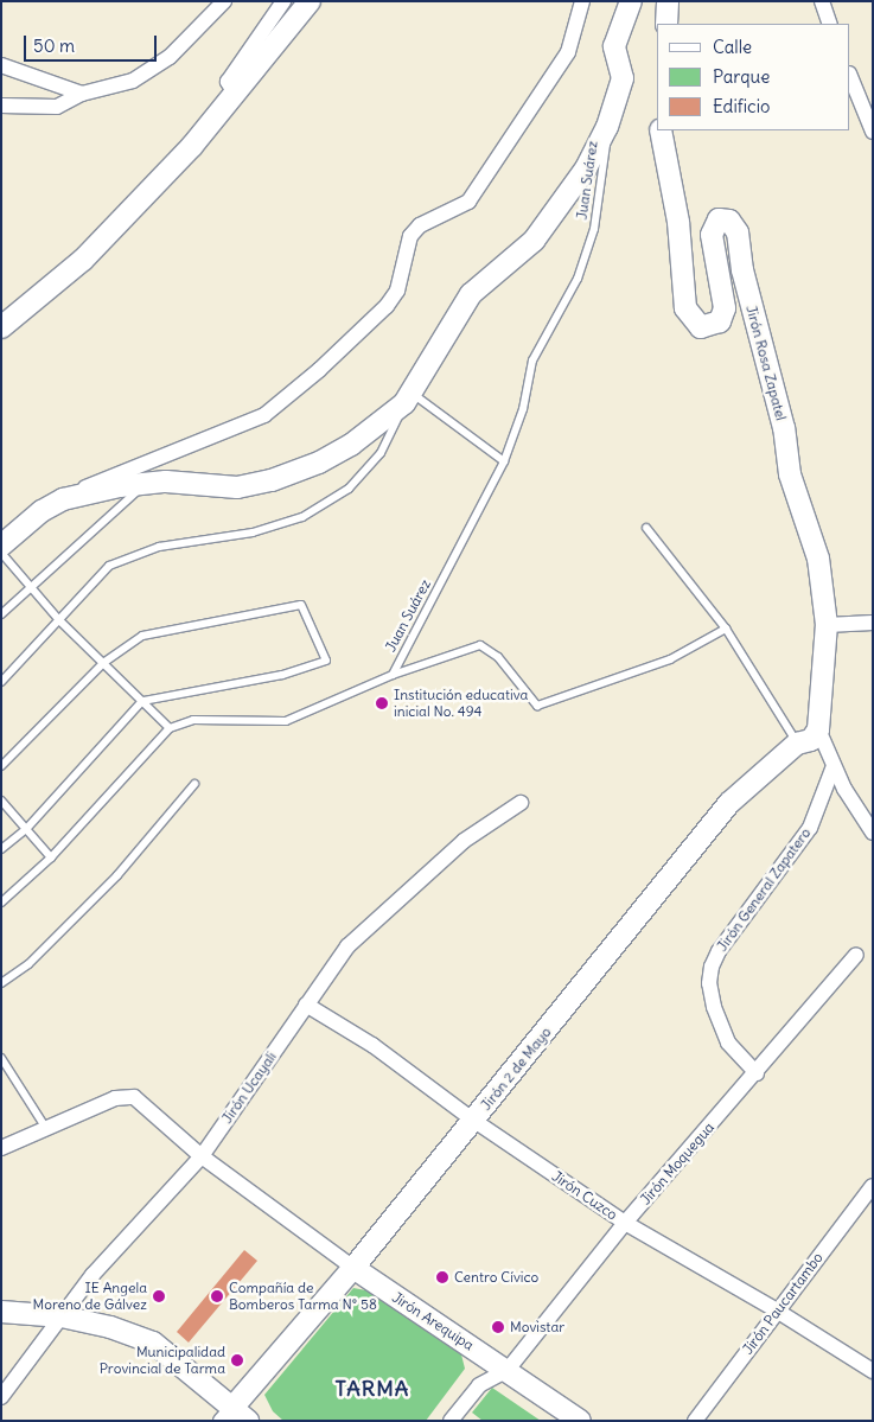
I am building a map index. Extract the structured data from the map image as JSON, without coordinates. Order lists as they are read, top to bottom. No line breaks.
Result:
{"streets":{"street":["Jirón Rosa Zapatel","Jirón General Zapatero","Jirón 2 de Mayo","Jirón Ucayali","Jirón Moquegua","Jirón Cuzco","Jirón Paucartambo","Jirón Arequipa"],"lane":["Juan Suárez"]},"crossings":[["Jirón Rosa Zapatel","Jirón General Zapatero"],["Jirón Rosa Zapatel","Jirón 2 de Mayo"],["Jirón General Zapatero","Jirón Moquegua"],["Jirón 2 de Mayo","Jirón Cuzco"],["Jirón 2 de Mayo","Jirón Arequipa"],["Jirón Ucayali","Jirón Cuzco"],["Jirón Ucayali","Jirón Arequipa"],["Jirón Moquegua","Jirón Cuzco"],["Jirón Moquegua","Jirón Arequipa"],["Jirón Cuzco","Jirón Paucartambo"]],"districts":["TARMA"],"places":["Institución educativa inicial No. 494","Centro Cívico","IE Angela Moreno de Gálvez","Compañía de Bomberos Tarma Nº 58","Movistar","Municipalidad Provincial de Tarma"],"legend":["Calle","Parque","Edificio"],"scale_bar":"50 m"}
